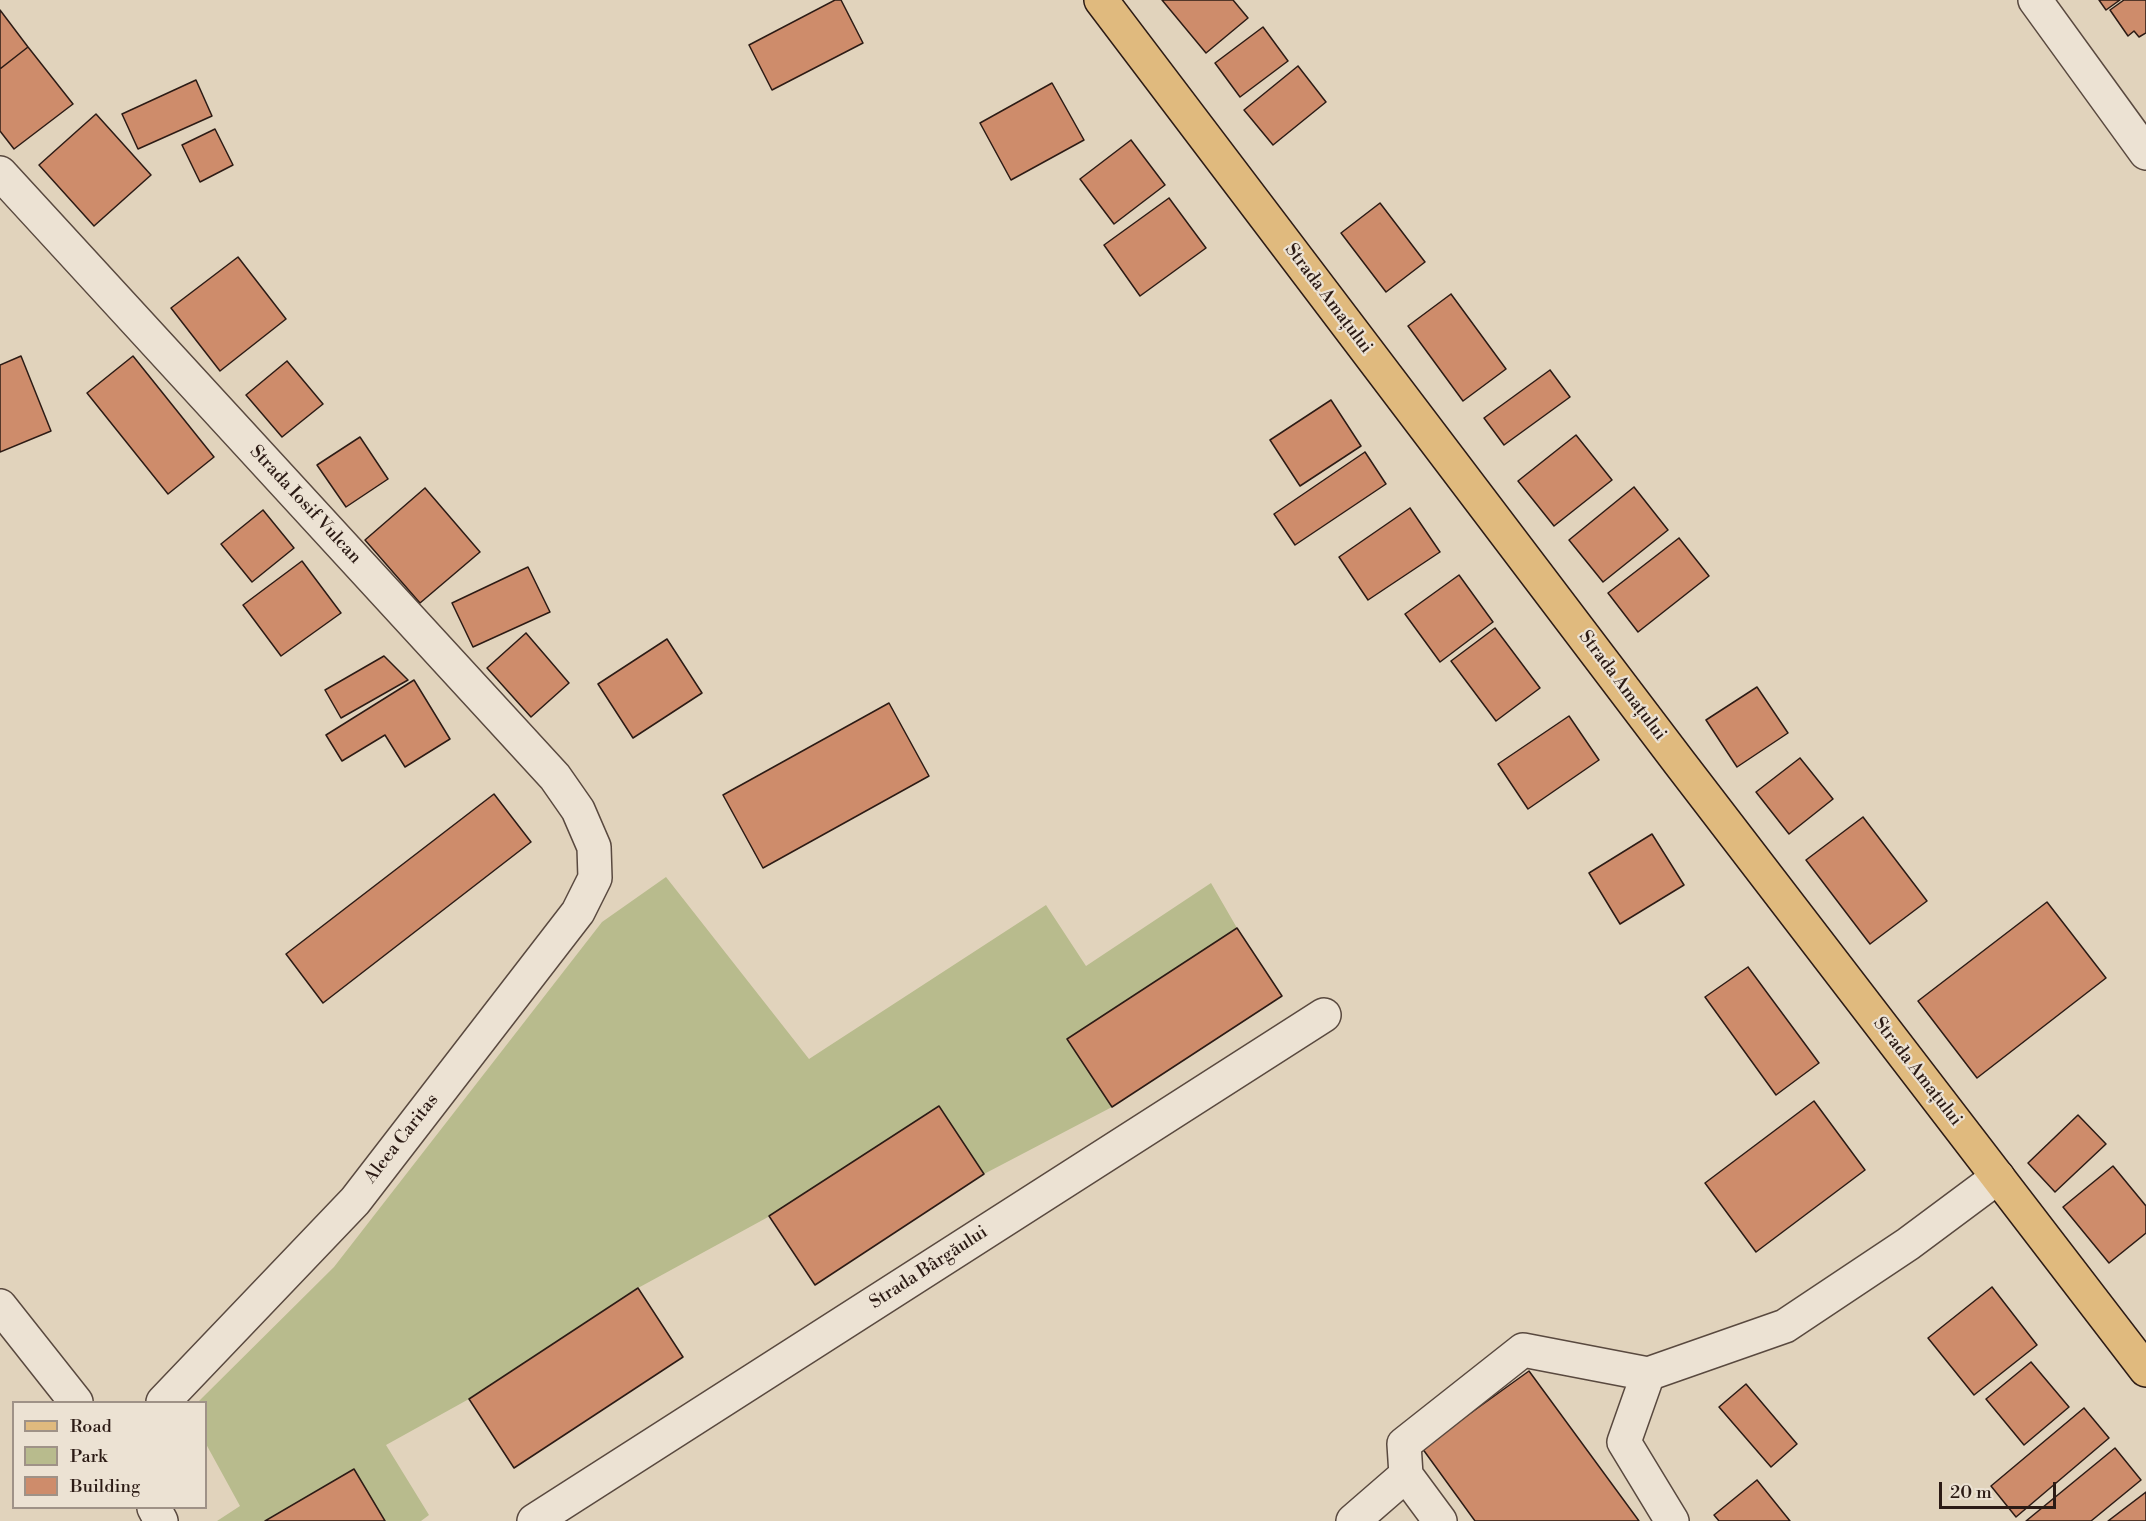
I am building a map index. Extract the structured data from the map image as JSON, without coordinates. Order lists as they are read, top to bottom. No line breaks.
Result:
{"streets":{"main road":["Strada Amațului"],"street":["Strada Iosif Vulcan","Aleea Caritas","Strada Bârgăului"]},"crossings":[["Strada Iosif Vulcan","Aleea Caritas"]],"legend":["Road","Park","Building"],"scale_bar":"20 m"}
